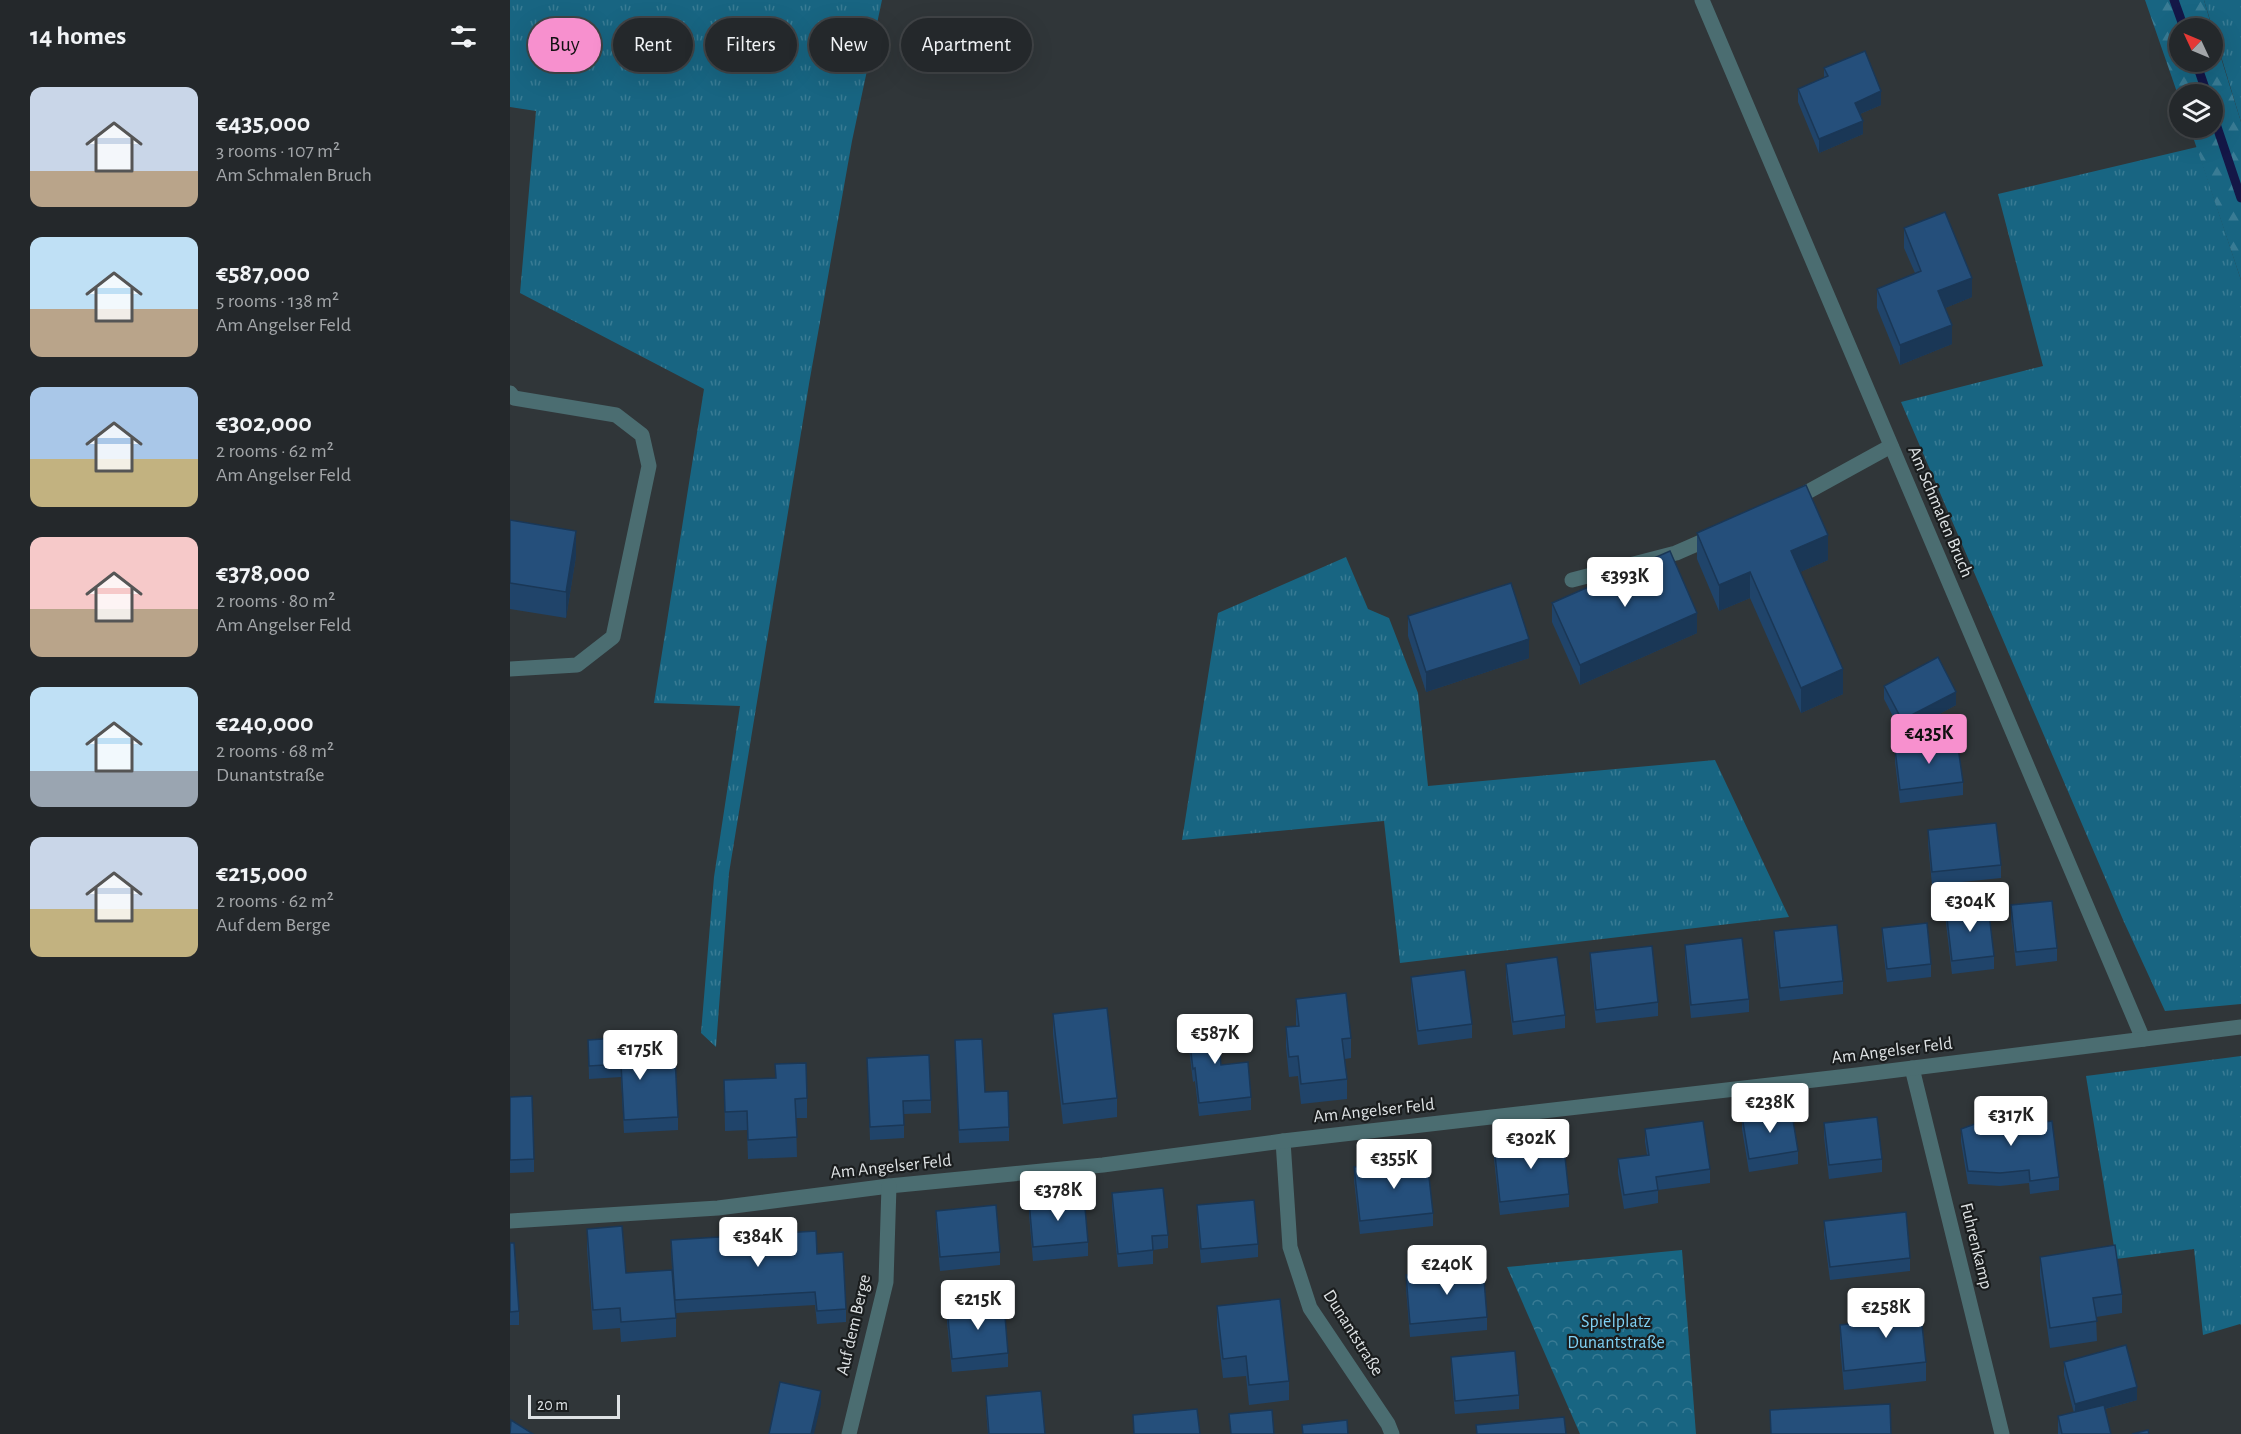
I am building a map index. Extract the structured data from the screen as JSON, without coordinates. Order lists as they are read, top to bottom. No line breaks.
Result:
{"streets":{"street":["Am Schmalen Bruch","Am Angelser Feld","Fuhrenkamp","Auf dem Berge","Dunantstraße"]},"crossings":[["Am Schmalen Bruch","Am Angelser Feld"],["Am Angelser Feld","Fuhrenkamp"],["Am Angelser Feld","Auf dem Berge"],["Am Angelser Feld","Dunantstraße"]],"parks":["Spielplatz Dunantstraße"],"scale_bar":"20 m","north":"top left","page":{"heading":"14 homes","chip":["Buy","Rent","Filters","New","Apartment"],"list":[{"name":"€435,000","note":"3 rooms · 107 m² · Am Schmalen Bruch"},{"name":"€587,000","note":"5 rooms · 138 m² · Am Angelser Feld"},{"name":"€302,000","note":"2 rooms · 62 m² · Am Angelser Feld"},{"name":"€378,000","note":"2 rooms · 80 m² · Am Angelser Feld"},{"name":"€240,000","note":"2 rooms · 68 m² · Dunantstraße"},{"name":"€215,000","note":"2 rooms · 62 m² · Auf dem Berge"}],"price":["€393K","€435K","€304K","€587K","€175K","€238K","€317K","€302K","€355K","€378K","€384K","€240K","€215K","€258K"],"scale":"20 m"}}
